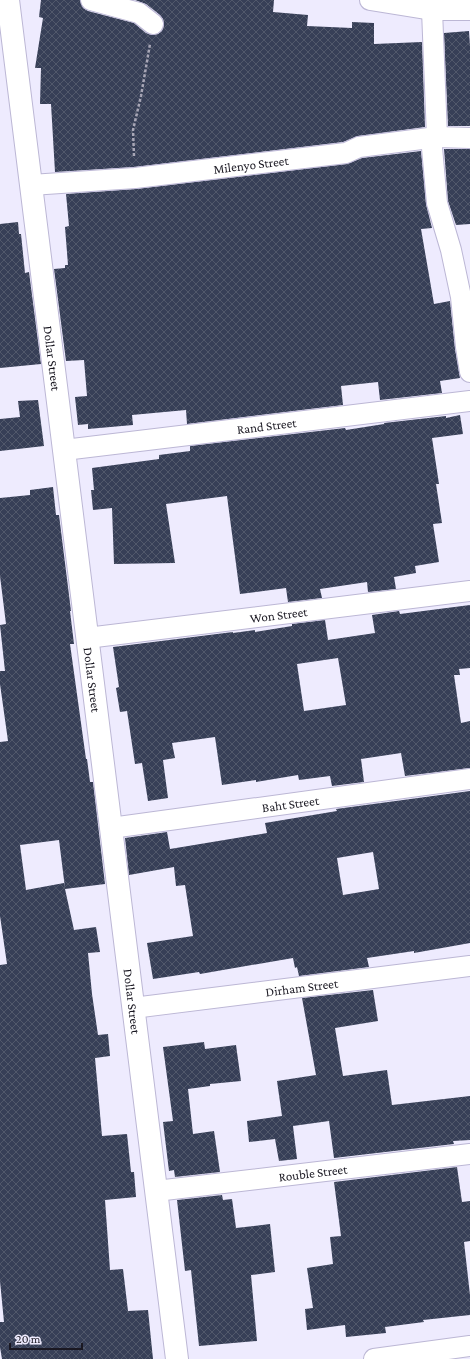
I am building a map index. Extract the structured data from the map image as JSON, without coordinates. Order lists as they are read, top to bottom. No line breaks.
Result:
{"streets":{"street":["Milenyo Street","Dollar Street","Rand Street","Won Street","Baht Street","Dirham Street","Rouble Street"]},"crossings":[["Milenyo Street","Dollar Street"],["Dollar Street","Rand Street"],["Dollar Street","Won Street"],["Dollar Street","Baht Street"],["Dollar Street","Dirham Street"],["Dollar Street","Rouble Street"]],"scale_bar":"20 m"}
